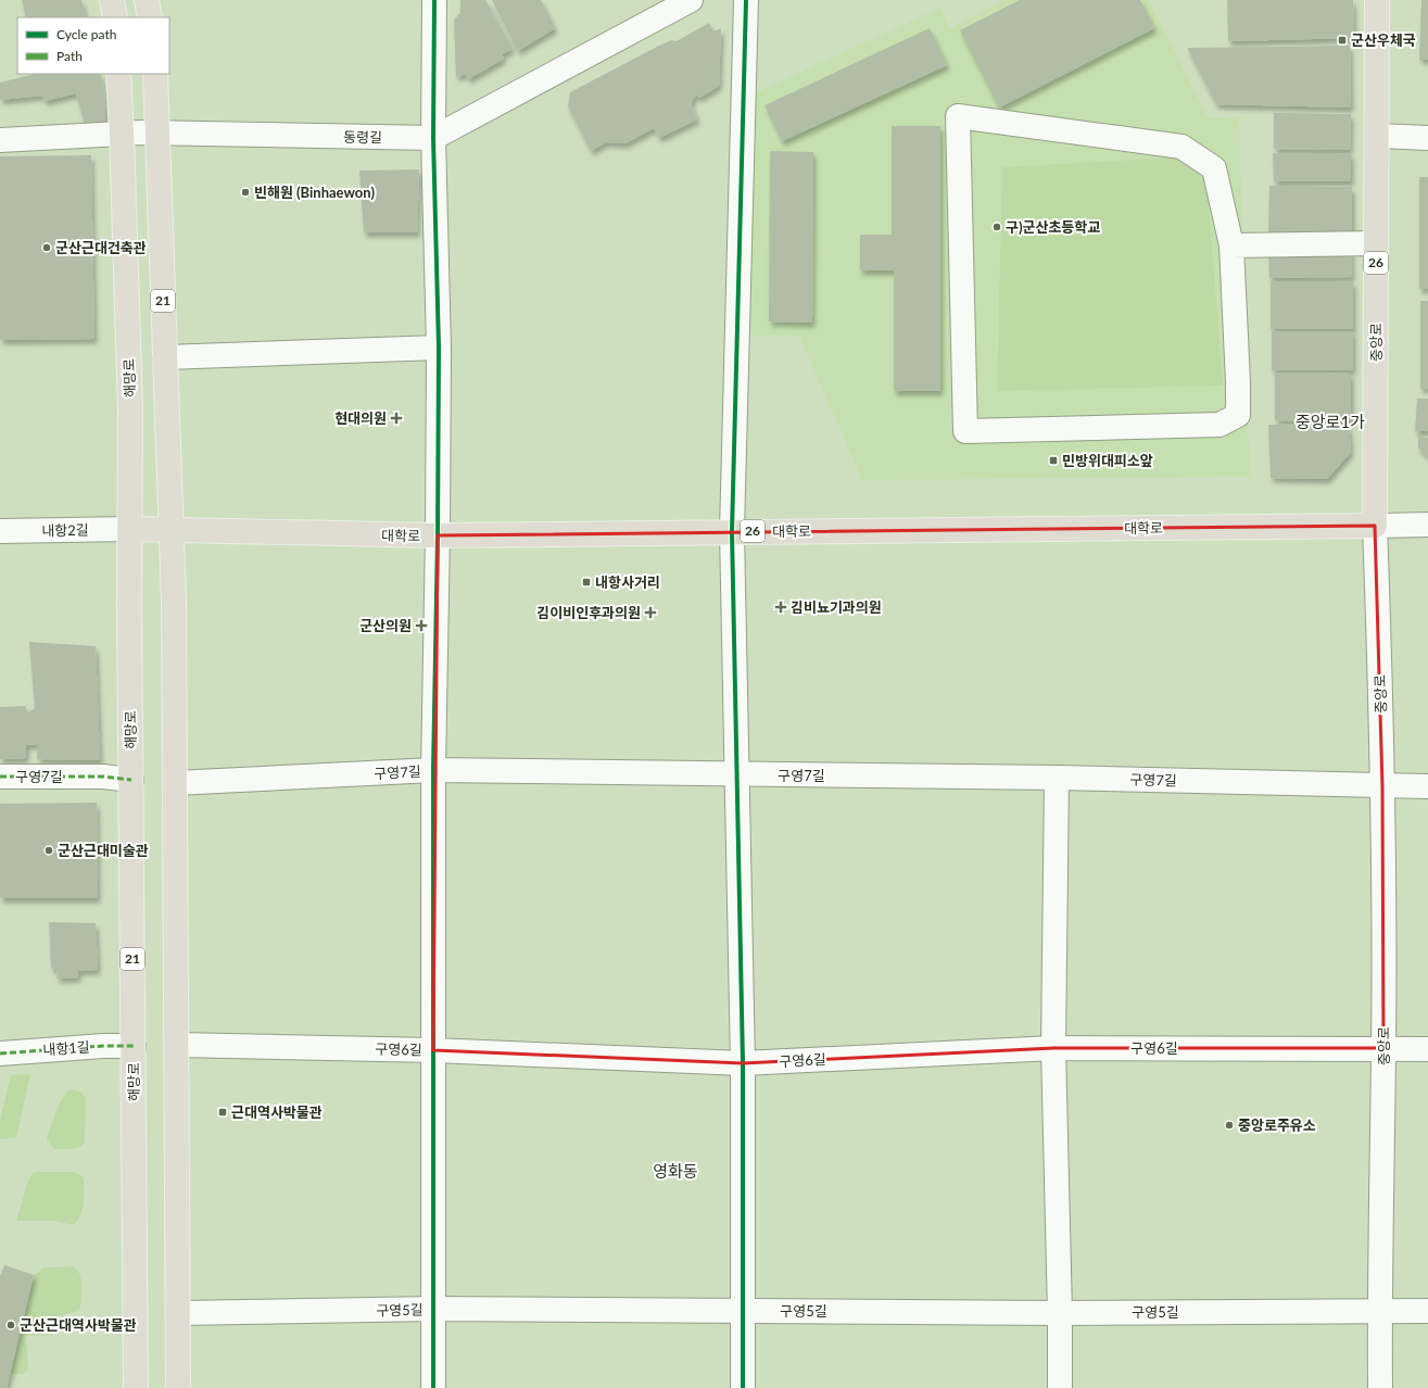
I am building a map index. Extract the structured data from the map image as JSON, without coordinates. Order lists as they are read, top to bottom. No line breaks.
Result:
{"streets":{"main road":["26","21","중앙로","해망로","대학로"],"street":["동령길","내항2길","구영7길","내항1길","구영6길","구영5길"]},"crossings":[["동령길","21"],["동령길","해망로"],["21","대학로"],["21","구영7길"],["21","구영6길"],["21","구영5길"],["중앙로","대학로"],["중앙로","구영7길"],["중앙로","구영6길"],["중앙로","구영5길"],["해망로","대학로"],["해망로","내항2길"],["해망로","구영7길"],["해망로","내항1길"],["대학로","내항2길"]],"districts":["중앙로1가","영화동"],"places":{"transit":["군산우체국","민방위대피소앞","내항사거리","근대역사박물관"],"other":["빈해원 (Binhaewon)","구)군산초등학교","군산근대건축관","군산근대미술관","중앙로주유소","군산근대역사박물관"],"health":["현대의원","김비뇨기과의원","김이비인후과의원","군산의원"]},"legend":["Cycle path","Path"]}
